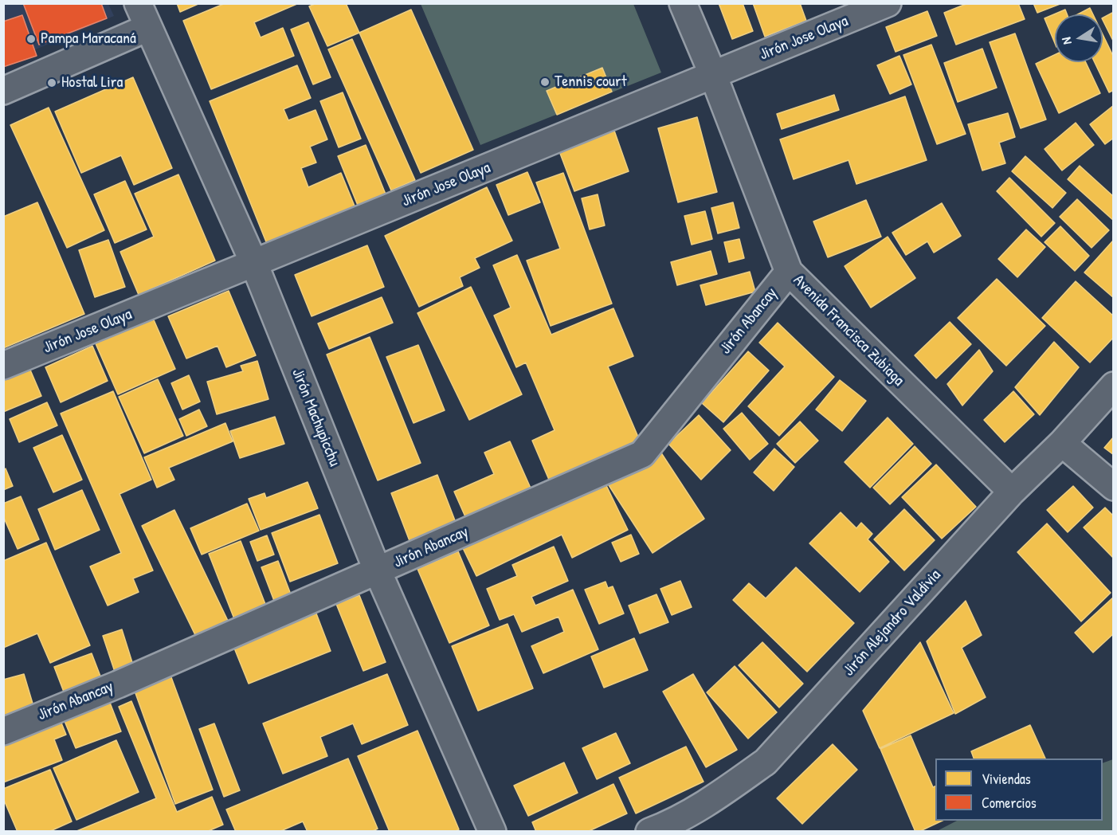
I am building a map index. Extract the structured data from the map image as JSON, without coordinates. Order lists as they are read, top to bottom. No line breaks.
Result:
{"streets":{"street":["Jirón Jose Olaya","Jirón Abancay","Avenida Francisca Zubiaga","Jirón Machupicchu","Jirón Alejandro Valdivia"]},"crossings":[["Jirón Jose Olaya","Avenida Francisca Zubiaga"],["Jirón Jose Olaya","Jirón Machupicchu"],["Jirón Abancay","Avenida Francisca Zubiaga"],["Jirón Abancay","Jirón Machupicchu"],["Avenida Francisca Zubiaga","Jirón Alejandro Valdivia"]],"places":["Pampa Maracaná","Tennis court","Hostal Lira"],"legend":["Viviendas","Comercios"],"north":"left"}
